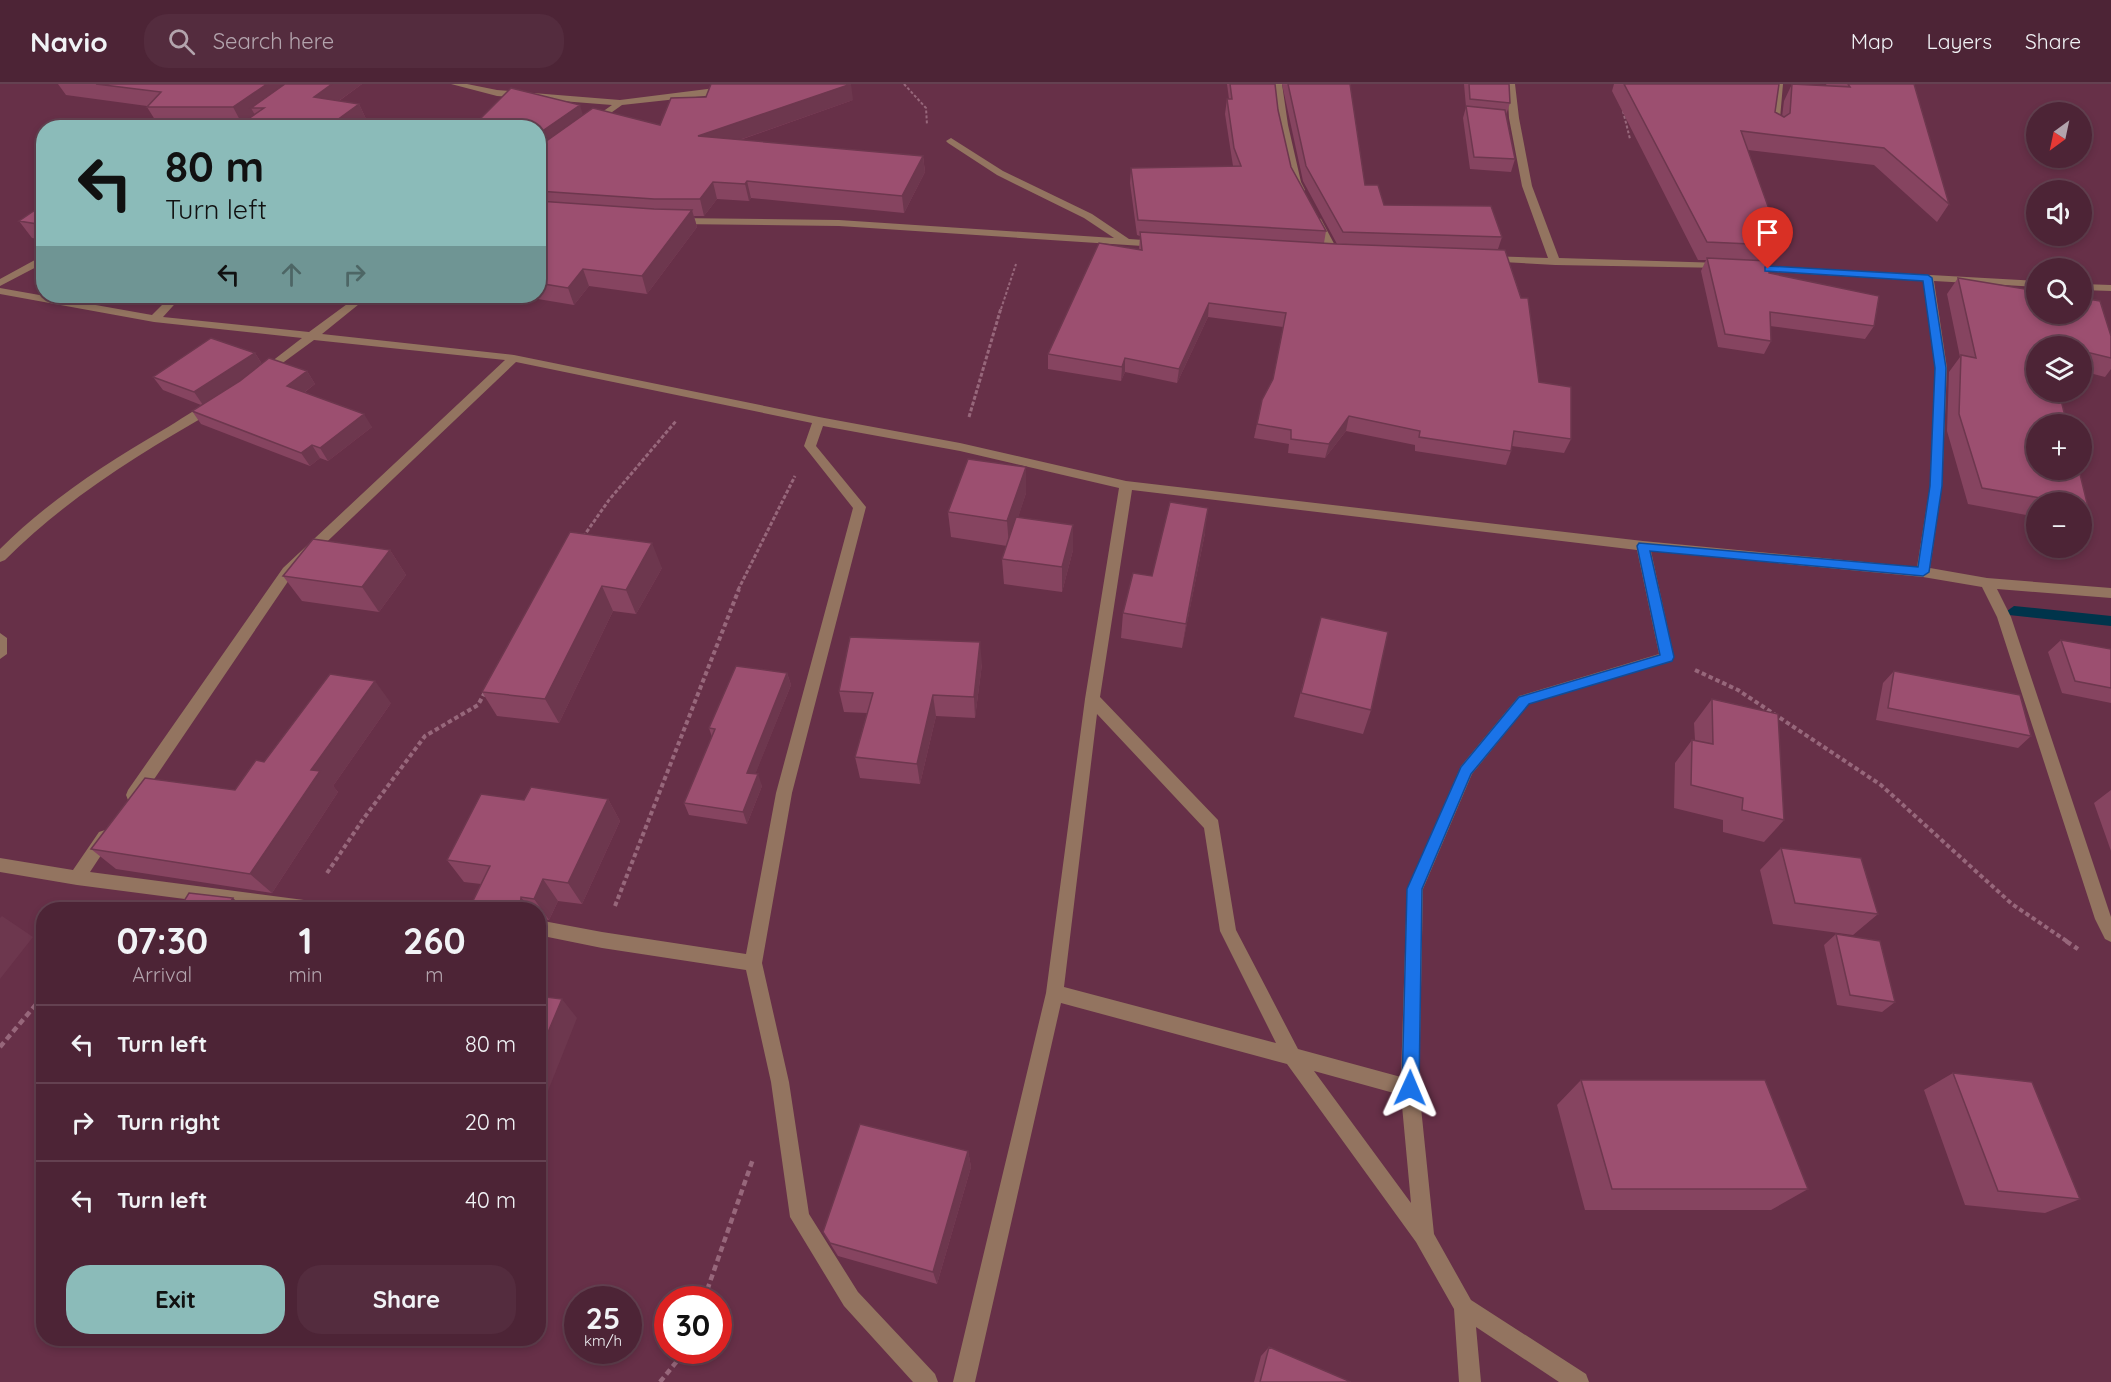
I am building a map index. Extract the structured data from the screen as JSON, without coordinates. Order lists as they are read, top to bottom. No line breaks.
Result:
{"north":"bottom left","page":{"header":"Navio","search":"Search here","nav":["Map","Layers","Share"],"map_buttons":["+","−"],"turn":["80 m","Turn left"],"eta":["07:30","Arrival","1","min","260","m"],"list":[{"name":"Turn left","value":"80 m"},{"name":"Turn right","value":"20 m"},{"name":"Turn left","value":"40 m"}],"buttons":["Exit","Share"],"speed":"25 km/h","limit":"30"}}
